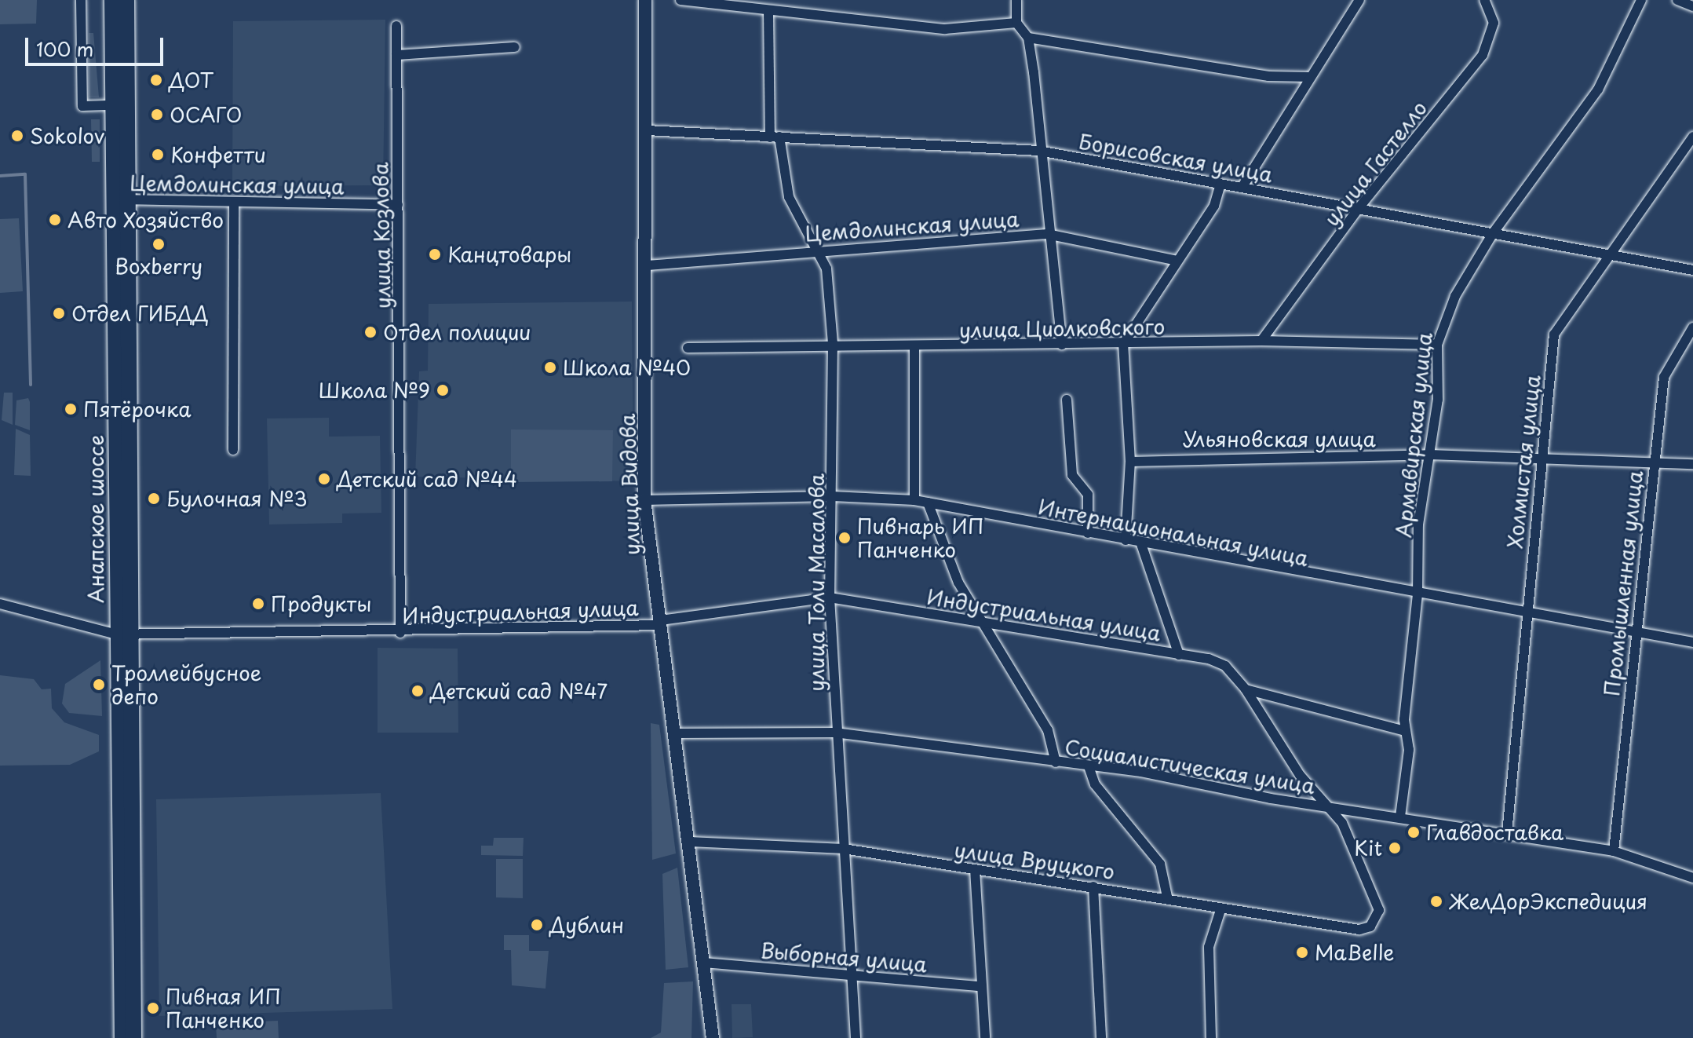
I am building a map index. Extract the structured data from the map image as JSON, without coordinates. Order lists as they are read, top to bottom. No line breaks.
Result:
{"streets":{"highway":["Анапское шоссе"],"street":["Борисовская улица","улица Гастелло","Цемдолинская улица","улица Козлова","улица Циолковского","Армавирская улица","Ульяновская улица","Холмистая улица","улица Видова","Интернациональная улица","улица Толи Масалова","Промышленная улица","Индустриальная улица","Социалистическая улица","улица Вруцкого","Выборная улица"]},"crossings":[["Борисовская улица","улица Гастелло"],["Борисовская улица","Армавирская улица"],["Борисовская улица","Холмистая улица"],["Борисовская улица","улица Видова"],["Борисовская улица","улица Толи Масалова"],["улица Гастелло","улица Циолковского"],["Цемдолинская улица","улица Козлова"],["Цемдолинская улица","улица Видова"],["Цемдолинская улица","Анапское шоссе"],["Цемдолинская улица","улица Толи Масалова"],["улица Козлова","Индустриальная улица"],["улица Циолковского","Армавирская улица"],["улица Циолковского","улица Толи Масалова"],["Армавирская улица","Ульяновская улица"],["Армавирская улица","Интернациональная улица"],["Армавирская улица","Социалистическая улица"],["Ульяновская улица","Холмистая улица"],["Ульяновская улица","Промышленная улица"],["Холмистая улица","Интернациональная улица"],["Холмистая улица","Социалистическая улица"],["улица Видова","Интернациональная улица"],["улица Видова","Индустриальная улица"],["улица Видова","Социалистическая улица"],["улица Видова","улица Вруцкого"],["улица Видова","Выборная улица"],["Анапское шоссе","Индустриальная улица"],["Интернациональная улица","улица Толи Масалова"],["Интернациональная улица","Промышленная улица"],["улица Толи Масалова","Индустриальная улица"],["улица Толи Масалова","Социалистическая улица"],["улица Толи Масалова","улица Вруцкого"],["улица Толи Масалова","Выборная улица"],["Промышленная улица","Социалистическая улица"],["Индустриальная улица","Социалистическая улица"],["Индустриальная улица","улица Вруцкого"]],"places":["ДОТ","ОСАГО","Sokolov","Конфетти","Авто Хозяйство","Boxberry","Канцтовары","Отдел ГИБДД","Отдел полиции","Школа №40","Школа №9","Пятёрочка","Детский сад №44","Булочная №3","Пивнарь ИП Панченко","Продукты","Троллейбусное депо","Детский сад №47","Главдоставка","Kit","ЖелДорЭкспедиция","Дублин","MaBelle","Пивная ИП Панченко"],"scale_bar":"100 m"}
